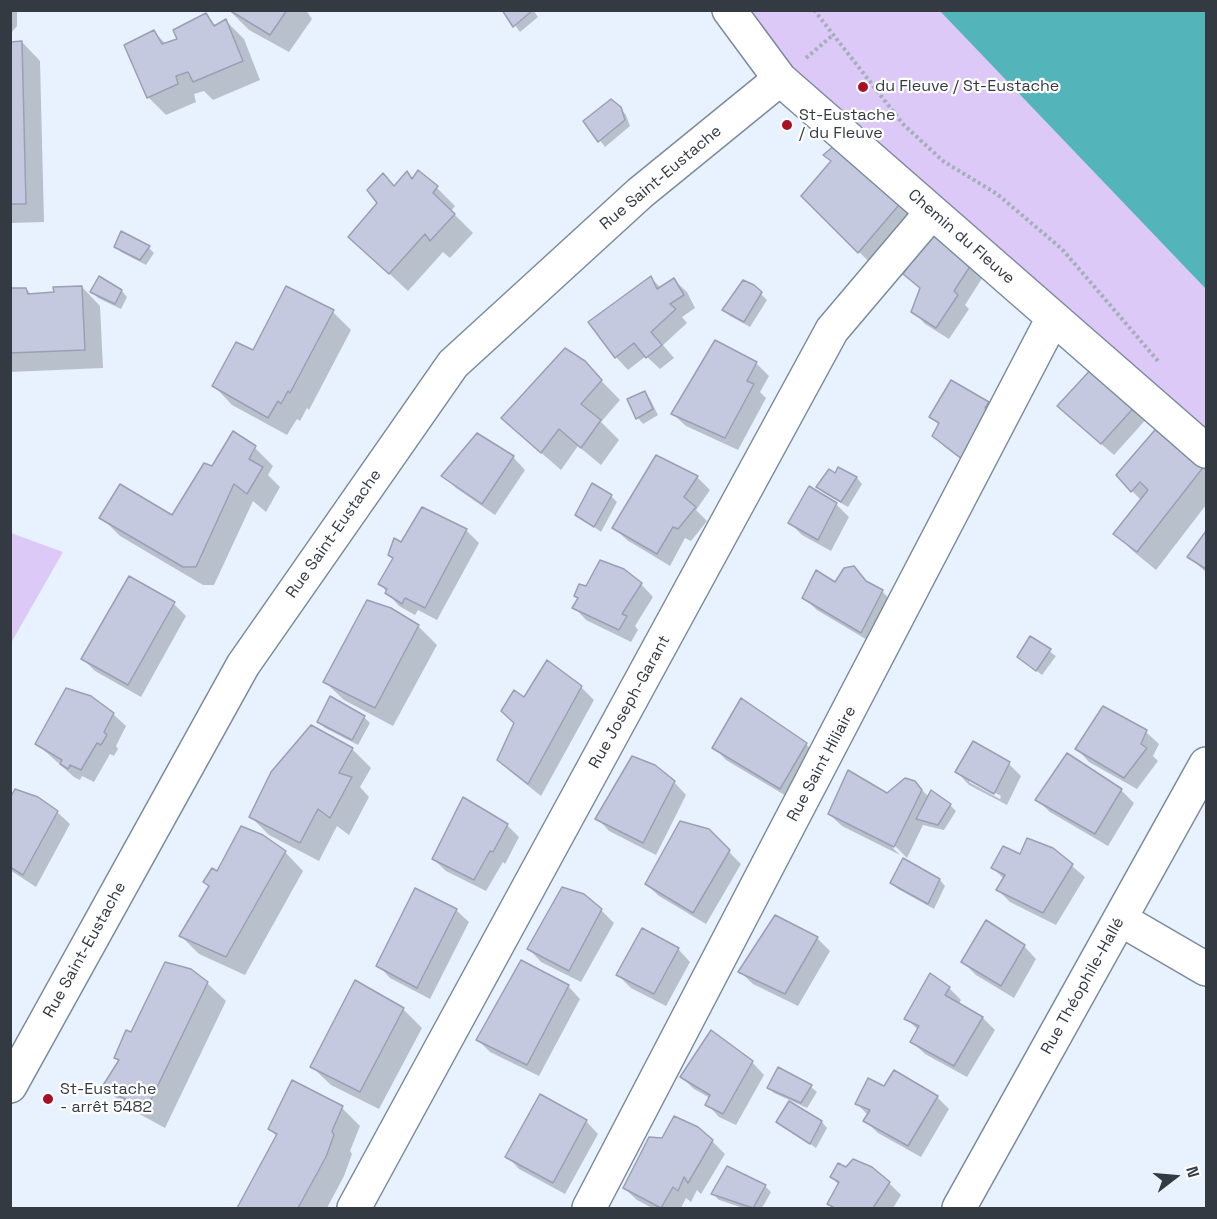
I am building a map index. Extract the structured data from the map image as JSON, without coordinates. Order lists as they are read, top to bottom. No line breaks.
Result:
{"streets":{"street":["Rue Saint-Eustache","Chemin du Fleuve","Rue Joseph-Garant","Rue Saint Hiliaire","Rue Théophile-Hallé"]},"crossings":[["Rue Saint-Eustache","Chemin du Fleuve"],["Chemin du Fleuve","Rue Joseph-Garant"],["Chemin du Fleuve","Rue Saint Hiliaire"]],"places":["du Fleuve / St-Eustache","St-Eustache / du Fleuve","St-Eustache - arrêt 5482"],"north":"right"}
